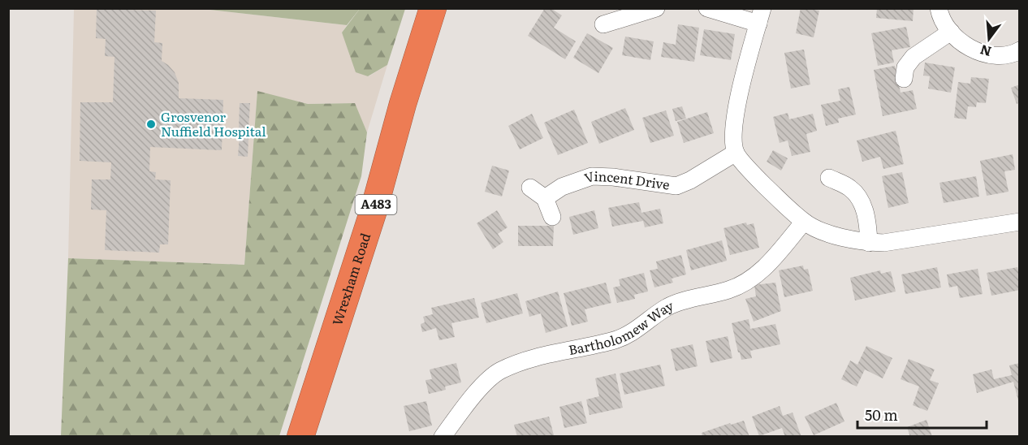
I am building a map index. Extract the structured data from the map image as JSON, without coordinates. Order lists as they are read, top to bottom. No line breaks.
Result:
{"streets":{"highway":["A483","Wrexham Road"],"street":["Vincent Drive","Bartholomew Way"]},"places":["Grosvenor Nuffield Hospital"],"scale_bar":"50 m","north":"bottom"}
